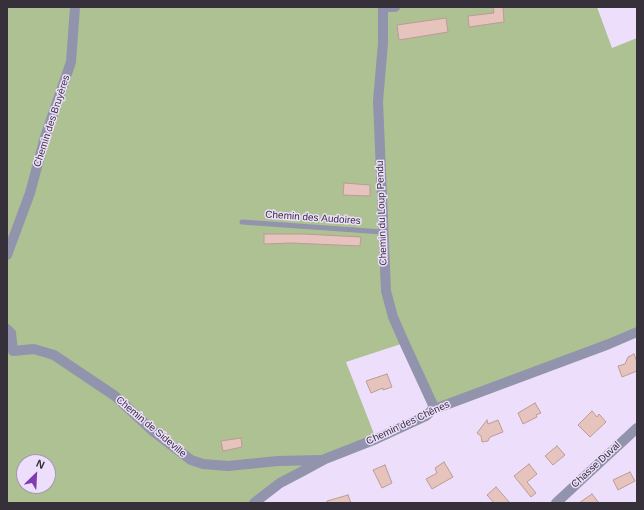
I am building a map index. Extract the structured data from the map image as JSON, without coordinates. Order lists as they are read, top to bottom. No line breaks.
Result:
{"streets":{"street":["Chemin des Bruyères","Chemin du Loup Pendu","Chemin des Chênes","Chemin de Sideville","Chasse Duval"],"lane":["Chemin des Audoires"]},"crossings":[["Chemin du Loup Pendu","Chemin des Audoires"],["Chemin du Loup Pendu","Chemin des Chênes"],["Chemin des Chênes","Chemin de Sideville"]],"north":"top right"}
